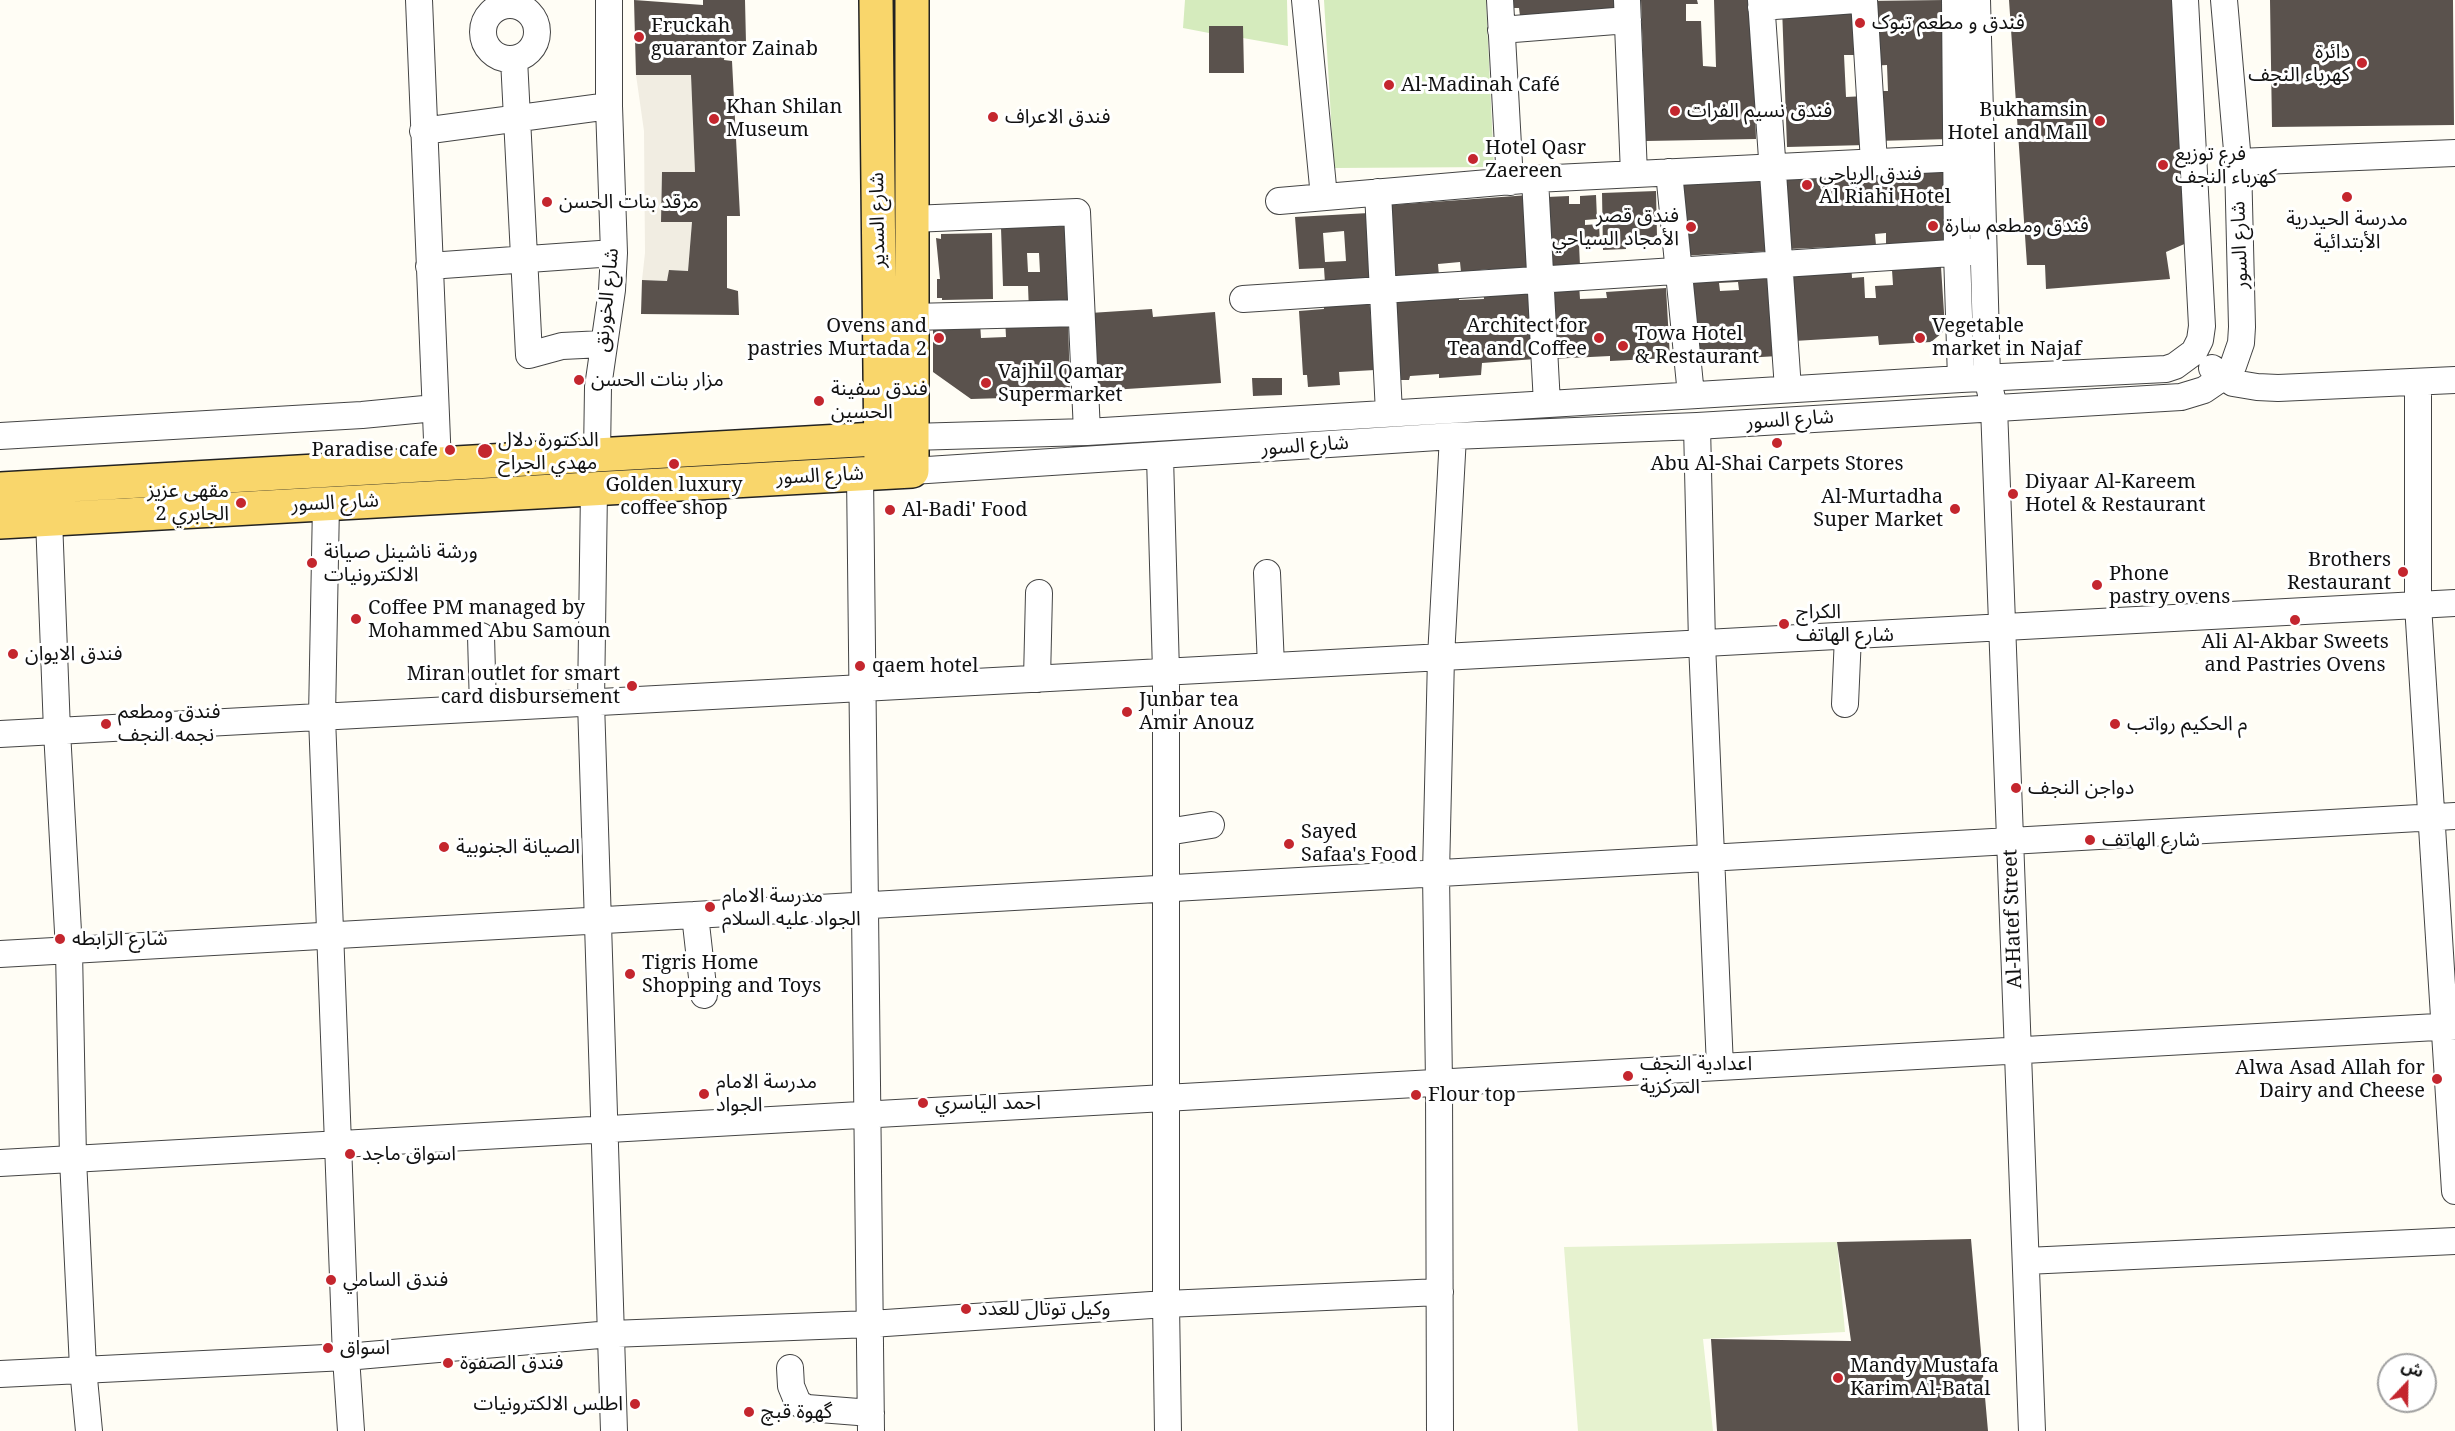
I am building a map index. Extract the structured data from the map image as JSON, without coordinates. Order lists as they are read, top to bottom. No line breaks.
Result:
{"streets":{"main road":["شارع السدير","شارع السور"],"street":["شارع الخورنق","Al-Hatef Street"]},"crossings":[["شارع السدير","شارع السور"],["شارع السور","شارع الخورنق"],["شارع السور","Al-Hatef Street"]],"places":["فندق و مطعم تبوک","Fruckah guarantor Zainab","دائرة كهرباء النجف","Al-Madinah Café","فندق نسيم الفرات","فندق الاعراف","Khan Shilan Museum","Bukhamsin Hotel and Mall","Hotel Qasr Zaereen","فرع توزيع كهرباء النجف","فندق الرياحي Al Riahi Hotel","مدرسة الحيدرية الأبتدائية","مرقد بنات الحسن","فندق ومطعم سارة","فندق قصر الأمجاد السياحي","Ovens and pastries Murtada 2","Architect for Tea and Coffee","Vegetable market in Najaf","Towa Hotel & Restaurant","مزار بنات الحسن","Vajhil Qamar Supermarket","فندق سفينة الحسين","Abu Al-Shai Carpets Stores","Paradise cafe","الدكتورة دلال مهدي الجراح","Golden luxury coffee shop","Diyaar Al-Kareem Hotel & Restaurant","مقهى عزيز الجابري 2","Al-Murtadha Super Market","Al-Badi' Food","ورشة ناشينل صيانة الالكترونيات","Brothers Restaurant","Phone pastry ovens","Coffee PM managed by Mohammed Abu Samoun","Ali Al-Akbar Sweets and Pastries Ovens","الكراج شارع الهاتف","فندق الايوان","qaem hotel","Miran outlet for smart card disbursement","Junbar tea Amir Anouz","فندق ومطعم نجمه النجف","م الحكيم رواتب","دواجن النجف","شارع الهاتف","Sayed Safaa's Food","الصيانة الجنوبية","مدرسة الامام الجواد عليه السلام","شارع الرابطه","Tigris Home Shopping and Toys","اعدادية النجف المركزية","Alwa Asad Allah for Dairy and Cheese","مدرسة الامام الجواد","Flour top","احمد الياسري","اسواق ماجد","فندق السامي","وكيل توتال للعدد","اسواق","فندق الصفوة","Mandy Mustafa Karim Al-Batal","اطلس الالكترونيات","گهوة قبچ"],"north":"top"}
